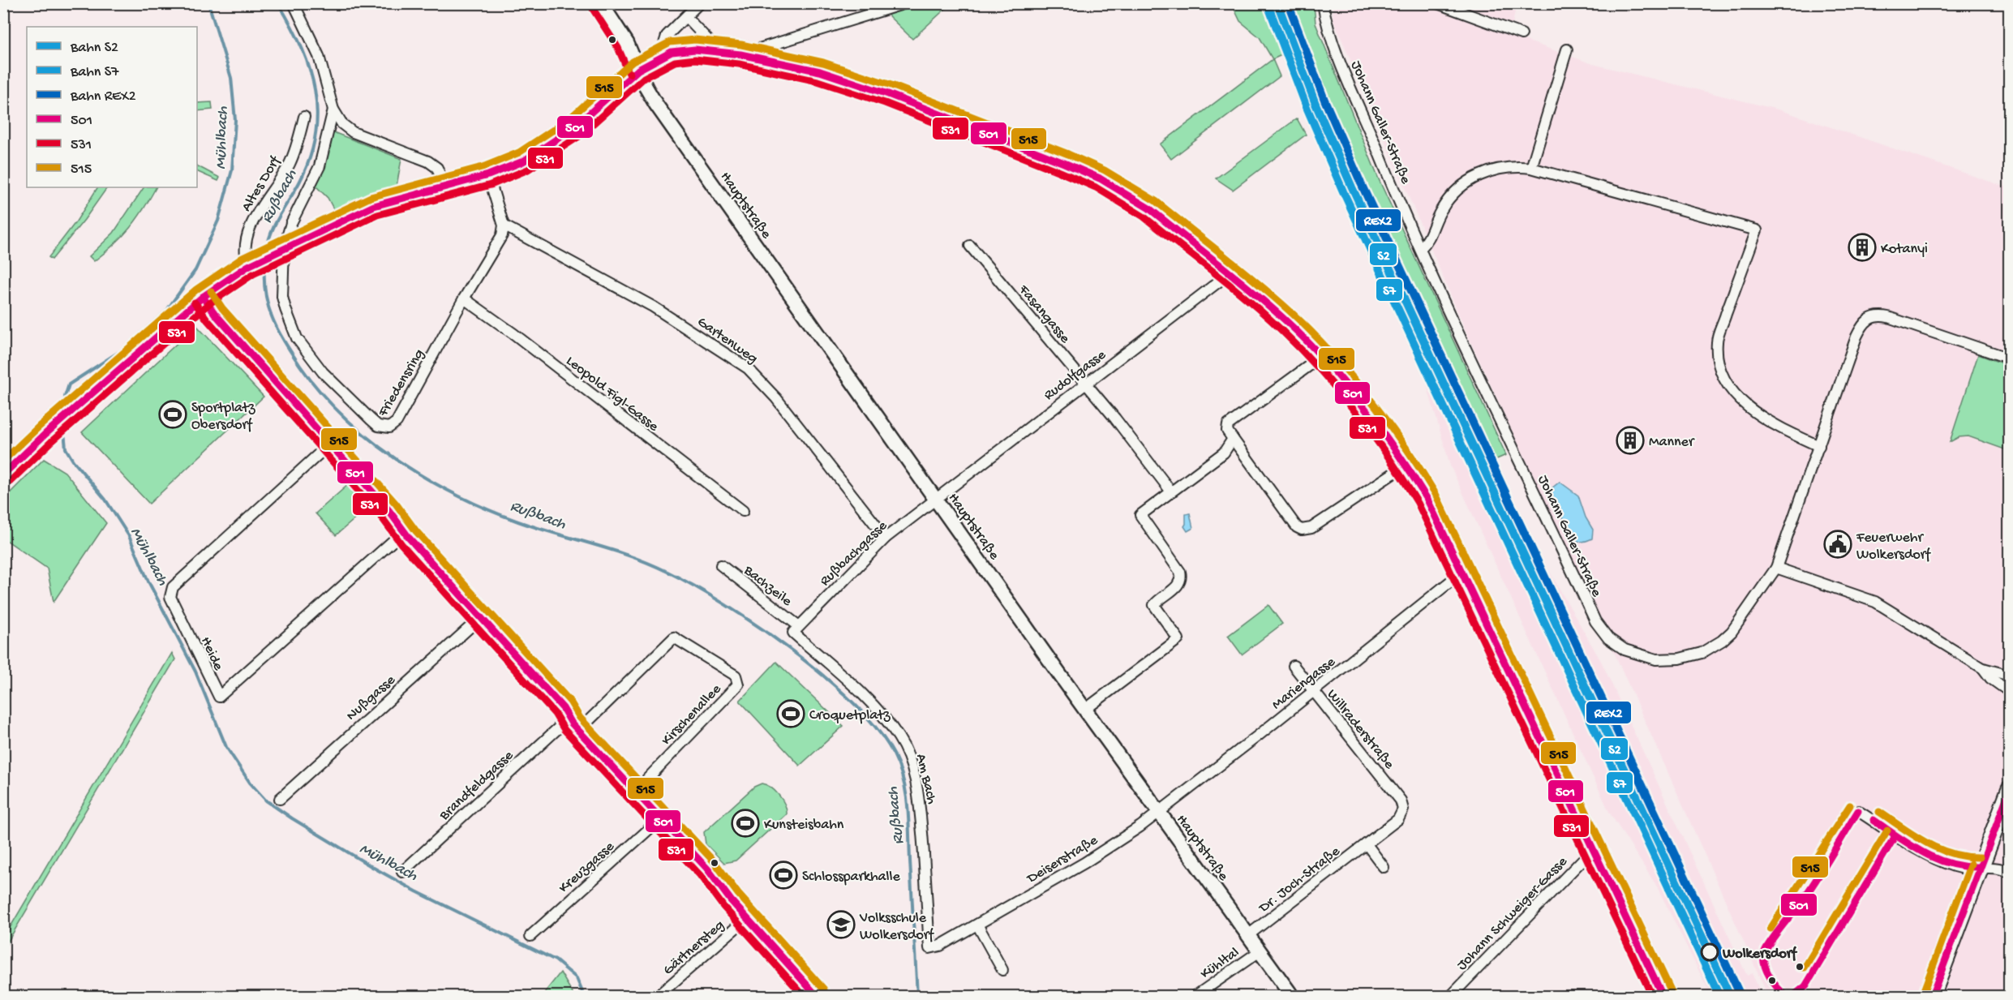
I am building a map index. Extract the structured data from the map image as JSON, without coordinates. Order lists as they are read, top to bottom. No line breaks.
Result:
{"streets":{"main road":["Hauptstraße"],"street":["Johann Galler-Straße","Altes Dorf","Fasangasse","Gartenweg","Rudolfgasse","Friedensring","Leopold Figl-Gasse","Rußbachgasse","Bachzeile","Heide","Mariengasse","Nußgasse","Kirschenallee","Willraderstraße","Am Bach","Brandfeldgasse","Deiserstraße","Kreuzgasse","Dr. Joch-Straße","Johann Schweiger-Gasse","Gärtnersteg","Kühltal"]},"crossings":[["Hauptstraße","Rudolfgasse"],["Hauptstraße","Rußbachgasse"],["Hauptstraße","Mariengasse"],["Hauptstraße","Deiserstraße"],["Hauptstraße","Dr. Joch-Straße"],["Hauptstraße","Kühltal"],["Fasangasse","Rudolfgasse"],["Gartenweg","Friedensring"],["Gartenweg","Rußbachgasse"],["Rudolfgasse","Rußbachgasse"],["Friedensring","Leopold Figl-Gasse"],["Rußbachgasse","Bachzeile"],["Rußbachgasse","Am Bach"],["Bachzeile","Am Bach"],["Mariengasse","Willraderstraße"],["Mariengasse","Deiserstraße"],["Willraderstraße","Dr. Joch-Straße"],["Am Bach","Deiserstraße"]],"water":["Mühlbach","Rußbach"],"places":{"building":["Kotanyi","Manner"],"sports":["Sportplatz Obersdorf","Croquetplatz","Kunsteisbahn","Schlossparkhalle"],"public building":["Feuerwehr Wolkersdorf"],"school or university":["Volksschule Wolkersdorf"],"other":["Wolkersdorf"]},"lines":["rail line S2","rail line REX2","rail line S7","transit line 531","transit line 515","transit line 501"],"legend":["Bahn S2","Bahn S7","Bahn REX2","501","531","515"]}
